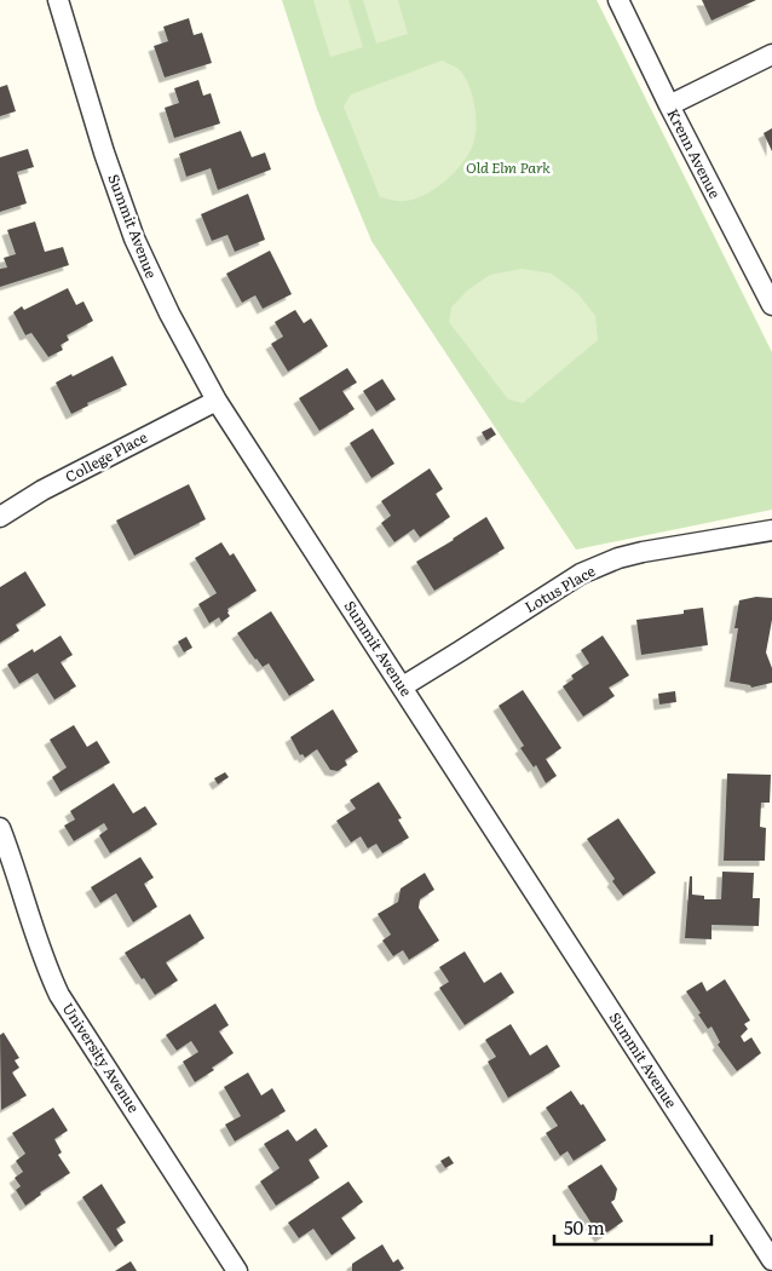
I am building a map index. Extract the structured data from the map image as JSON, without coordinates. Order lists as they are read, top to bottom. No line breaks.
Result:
{"streets":{"street":["Krenn Avenue","Summit Avenue","College Place","Lotus Place","University Avenue"]},"crossings":[["Summit Avenue","College Place"],["Summit Avenue","Lotus Place"]],"parks":["Old Elm Park"],"scale_bar":"50 m"}
